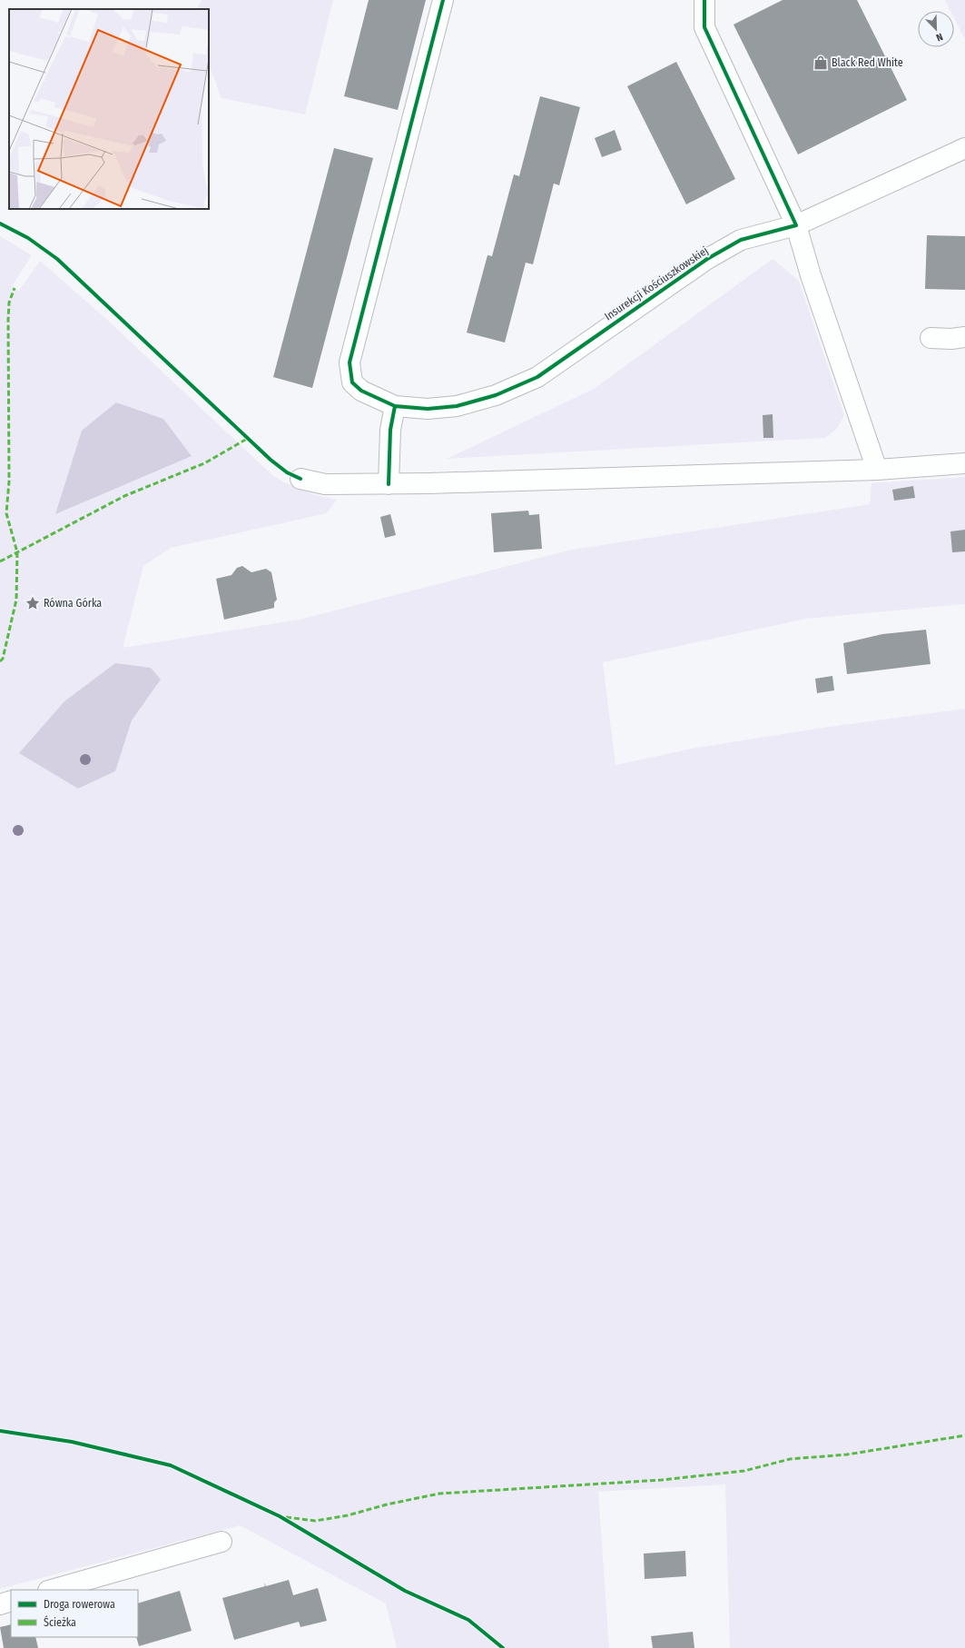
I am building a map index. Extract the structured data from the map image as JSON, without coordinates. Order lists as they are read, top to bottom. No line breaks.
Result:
{"streets":{"street":["Insurekcji Kościuszkowskiej"]},"places":{"shop":["Black Red White"],"place":["Równa Górka"]},"legend":["Droga rowerowa","Ścieżka"],"north":"bottom right"}
